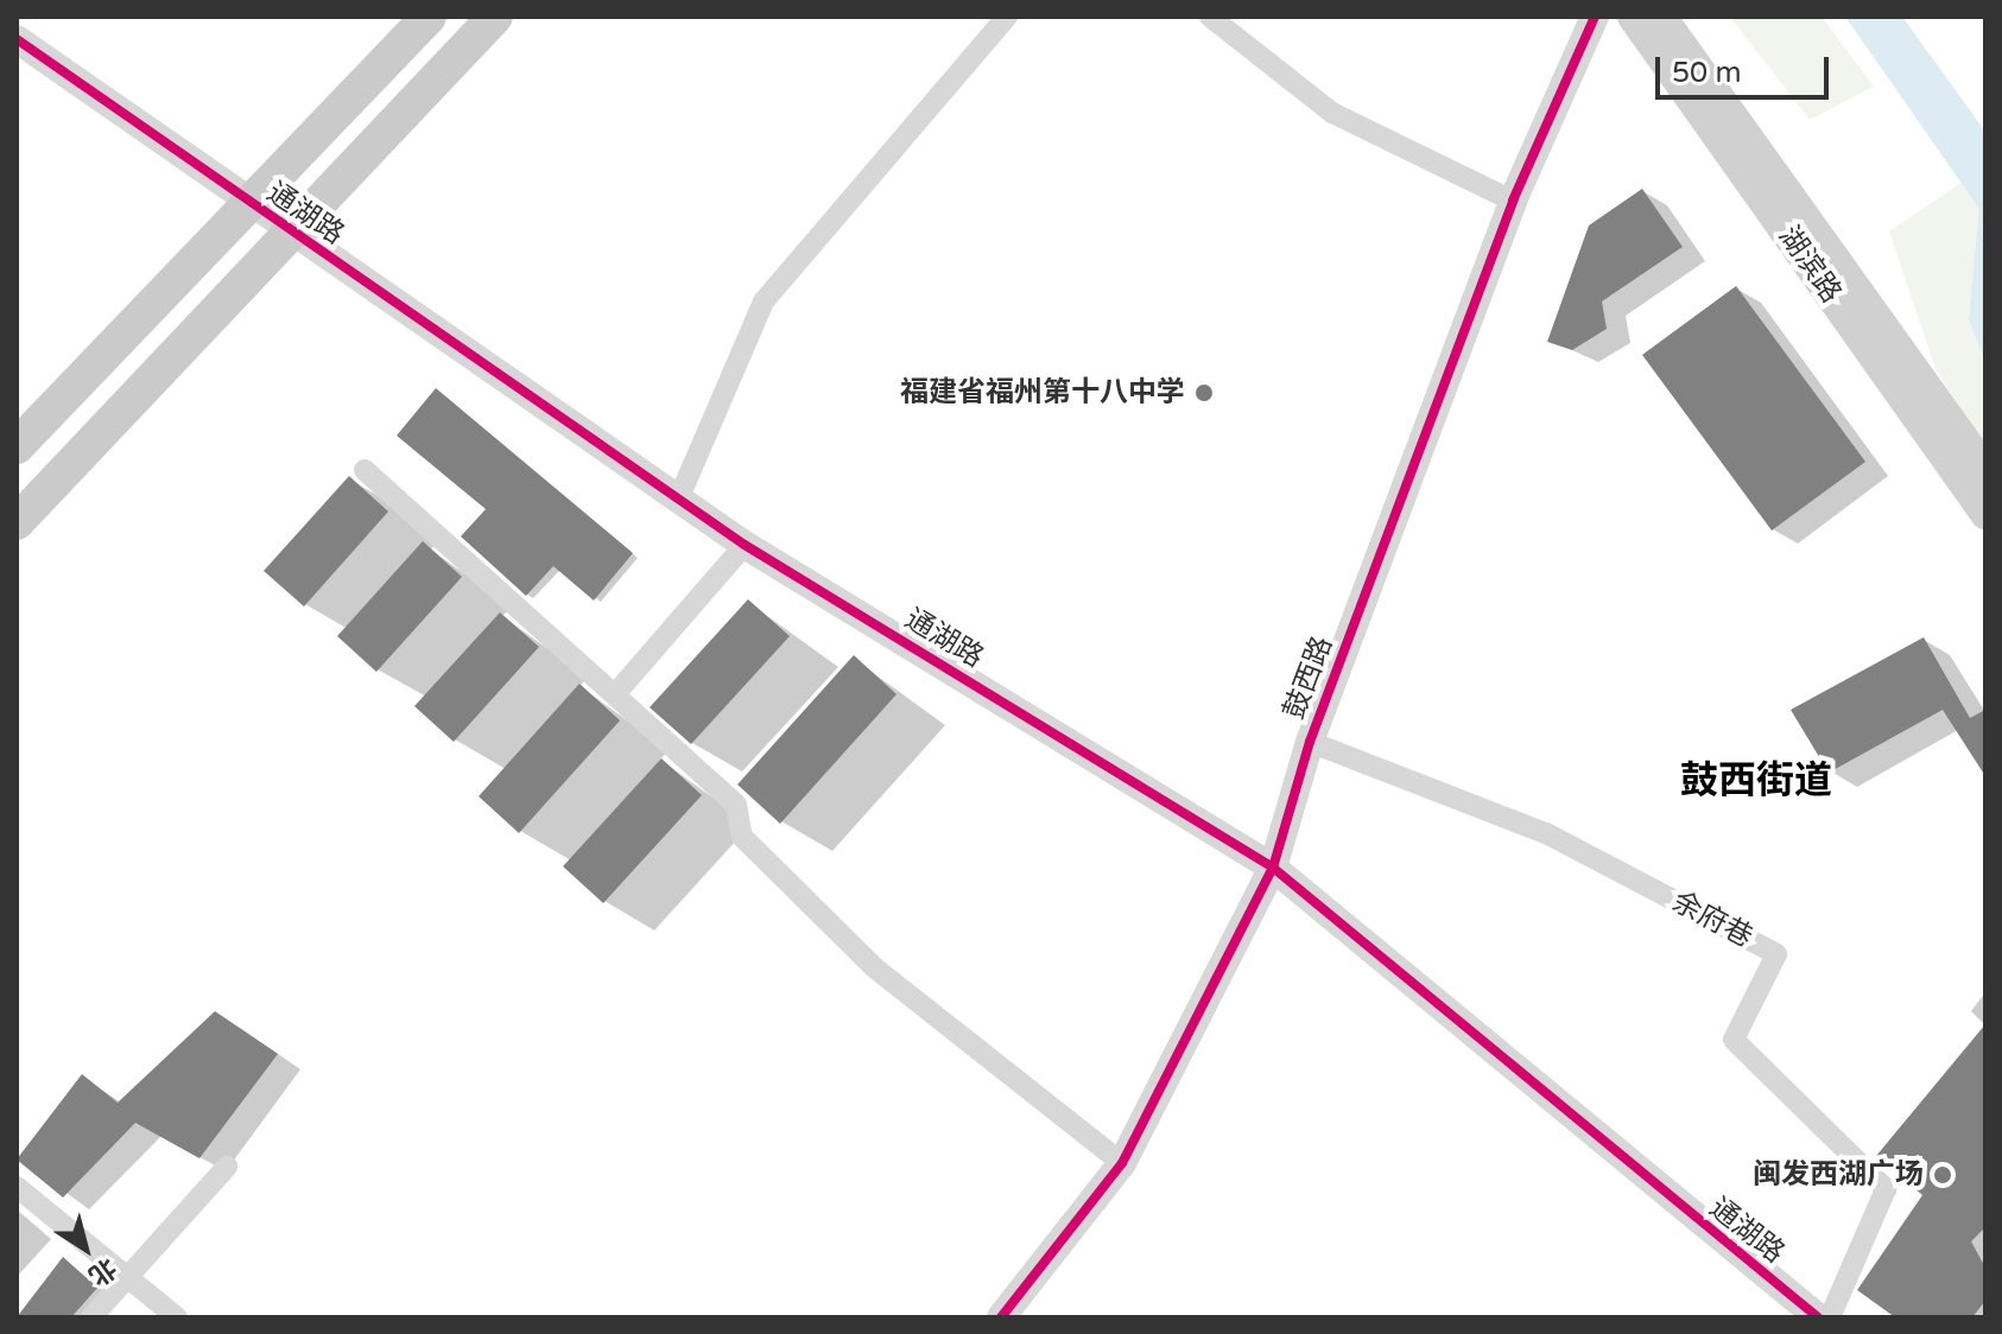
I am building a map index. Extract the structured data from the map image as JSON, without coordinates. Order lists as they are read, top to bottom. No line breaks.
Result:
{"streets":{"main road":["湖滨路"],"street":["通湖路","鼓西路","余府巷"]},"crossings":[["通湖路","鼓西路"],["鼓西路","余府巷"]],"districts":["鼓西街道"],"places":["福建省福州第十八中学","闽发西湖广场"],"scale_bar":"50 m","north":"bottom right"}
